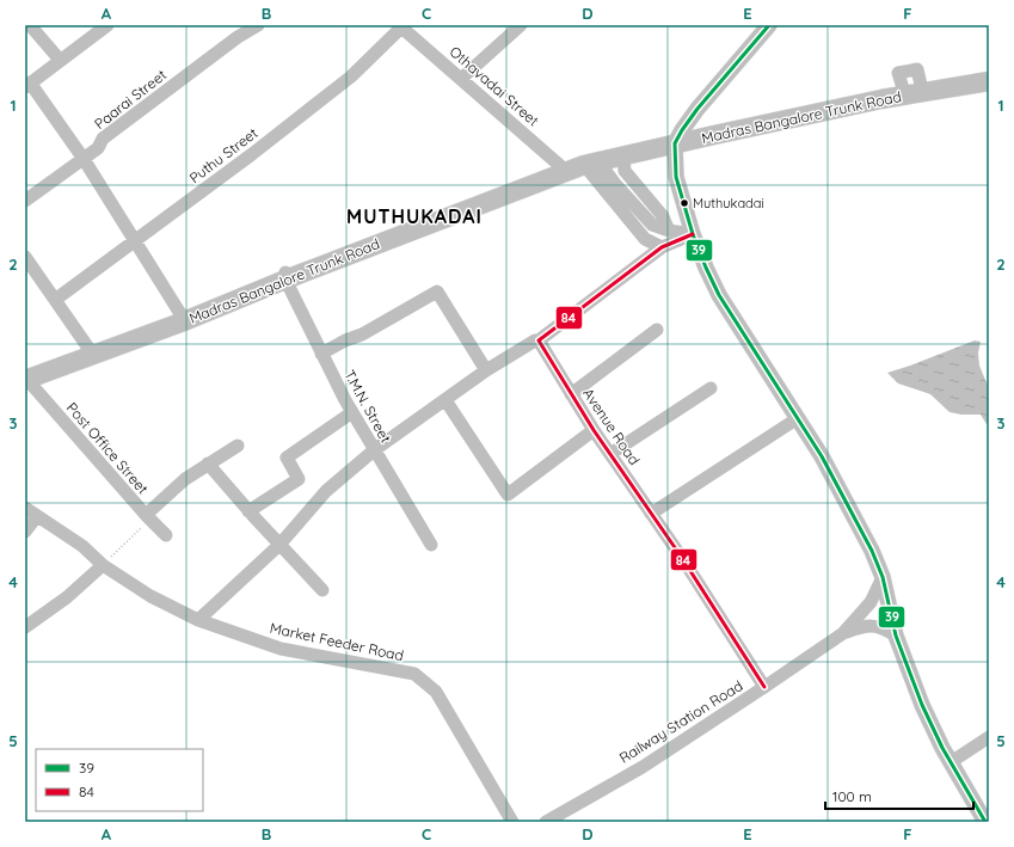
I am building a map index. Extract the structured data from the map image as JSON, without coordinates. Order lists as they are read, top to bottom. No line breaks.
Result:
{"streets":{"highway":["Madras Bangalore Trunk Road"],"street":["Othavadai Street","Paarai Street","Puthu Street","T.M.N. Street","Avenue Road","Post Office Street","Market Feeder Road","Railway Station Road"]},"crossings":[["Othavadai Street","Madras Bangalore Trunk Road"],["Othavadai Street","Puthu Street"],["Madras Bangalore Trunk Road","T.M.N. Street"],["Madras Bangalore Trunk Road","Post Office Street"],["Avenue Road","Railway Station Road"]],"districts":["MUTHUKADAI"],"places":["Muthukadai"],"lines":["transit line 39","transit line 84"],"legend":["39","84"],"scale_bar":"100 m","grid":{"columns":["A","B","C","D","E","F"],"rows":["1","2","3","4","5"]}}
